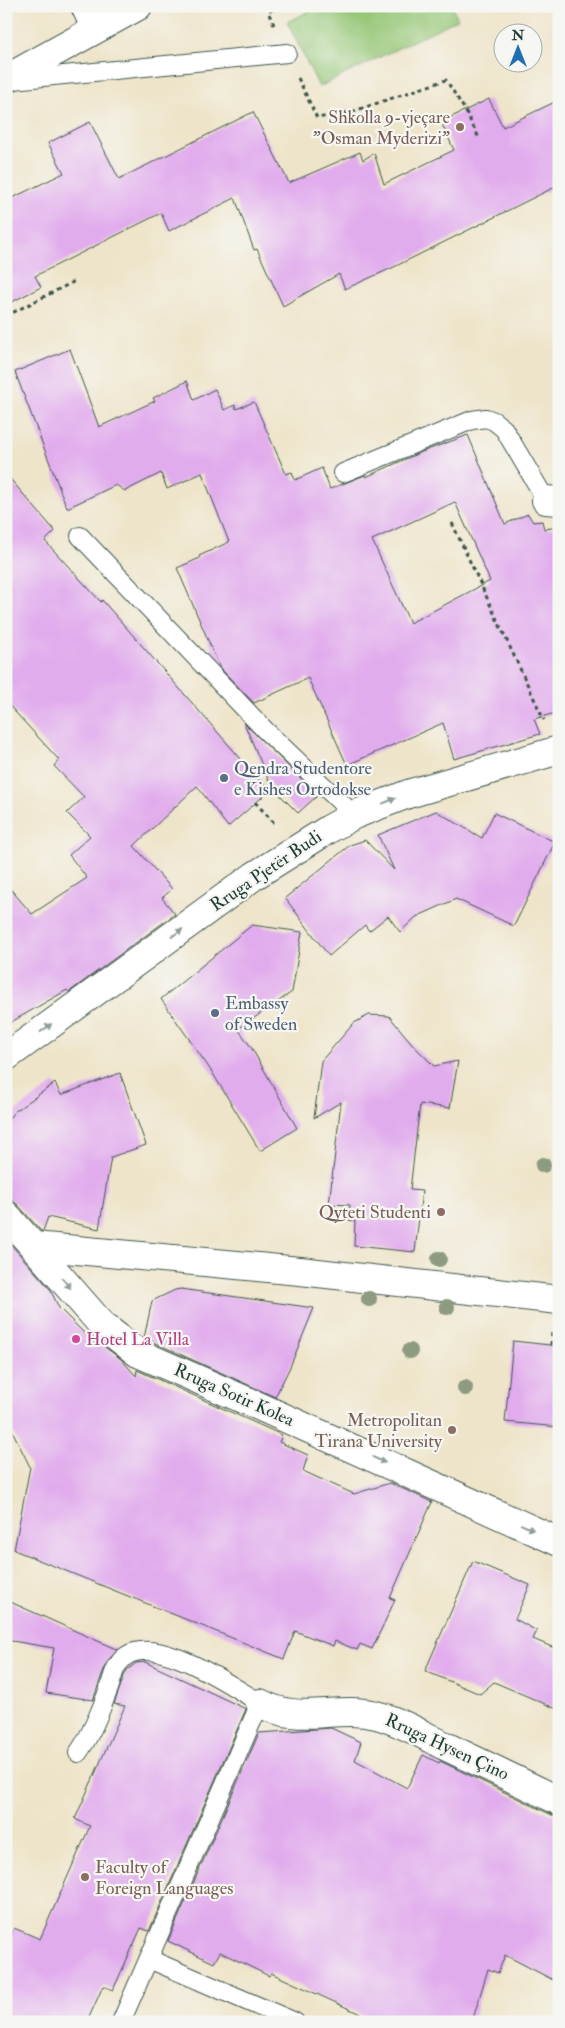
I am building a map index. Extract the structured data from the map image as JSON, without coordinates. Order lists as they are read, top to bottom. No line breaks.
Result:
{"streets":{"street":["Rruga Pjetër Budi","Rruga Sotir Kolea","Rruga Hysen Çino"]},"one_way":["Rruga Pjetër Budi"],"places":["Shkolla 9-vjeçare \"Osman Myderizi\"","Qendra Studentore e Kishes Ortodokse","Embassy of Sweden","Qyteti Studenti","Hotel La Villa","Metropolitan Tirana University","Faculty of Foreign Languages"],"north":"top"}
